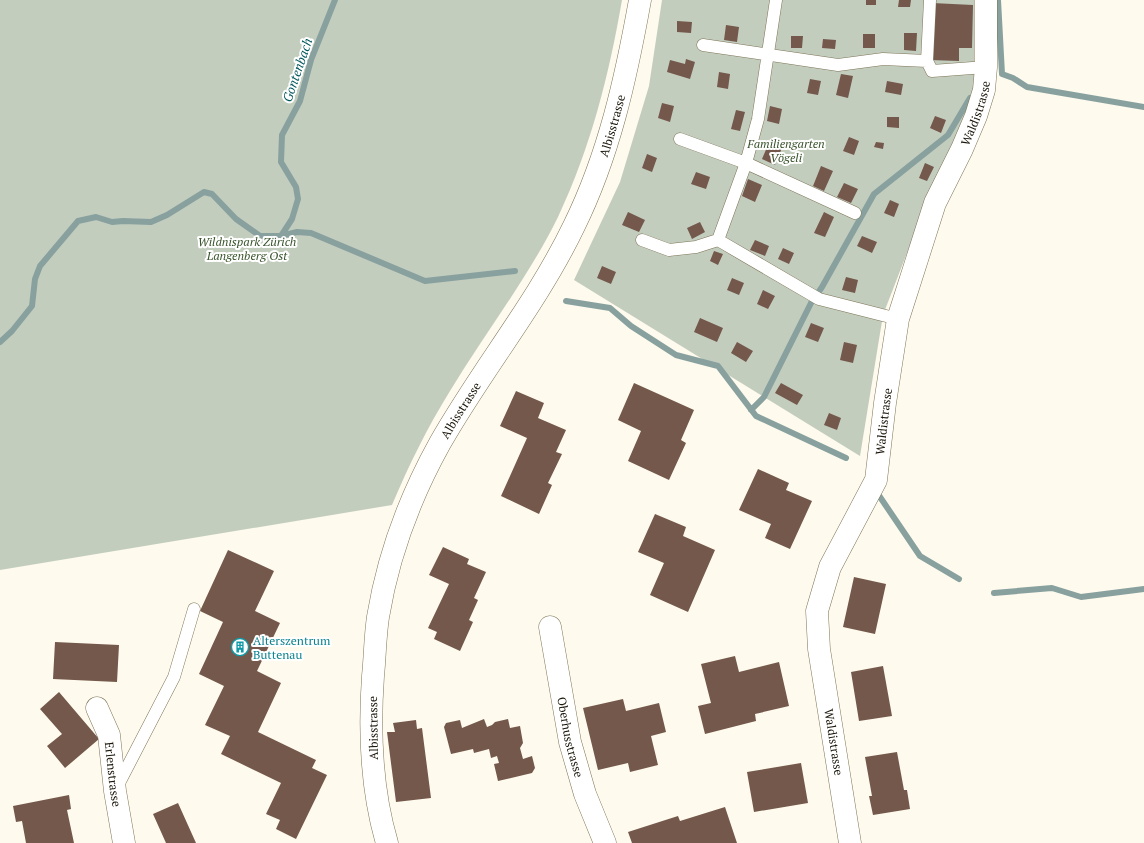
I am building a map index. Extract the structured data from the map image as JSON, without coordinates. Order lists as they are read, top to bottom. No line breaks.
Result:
{"streets":{"street":["Waldistrasse","Albisstrasse","Oberhusstrasse","Erlenstrasse"]},"water":["Gontenbach"],"parks":["Familiengarten Vögeli","Wildnispark Zürich Langenberg Ost"],"places":{"building":["Alterszentrum Buttenau"]}}
